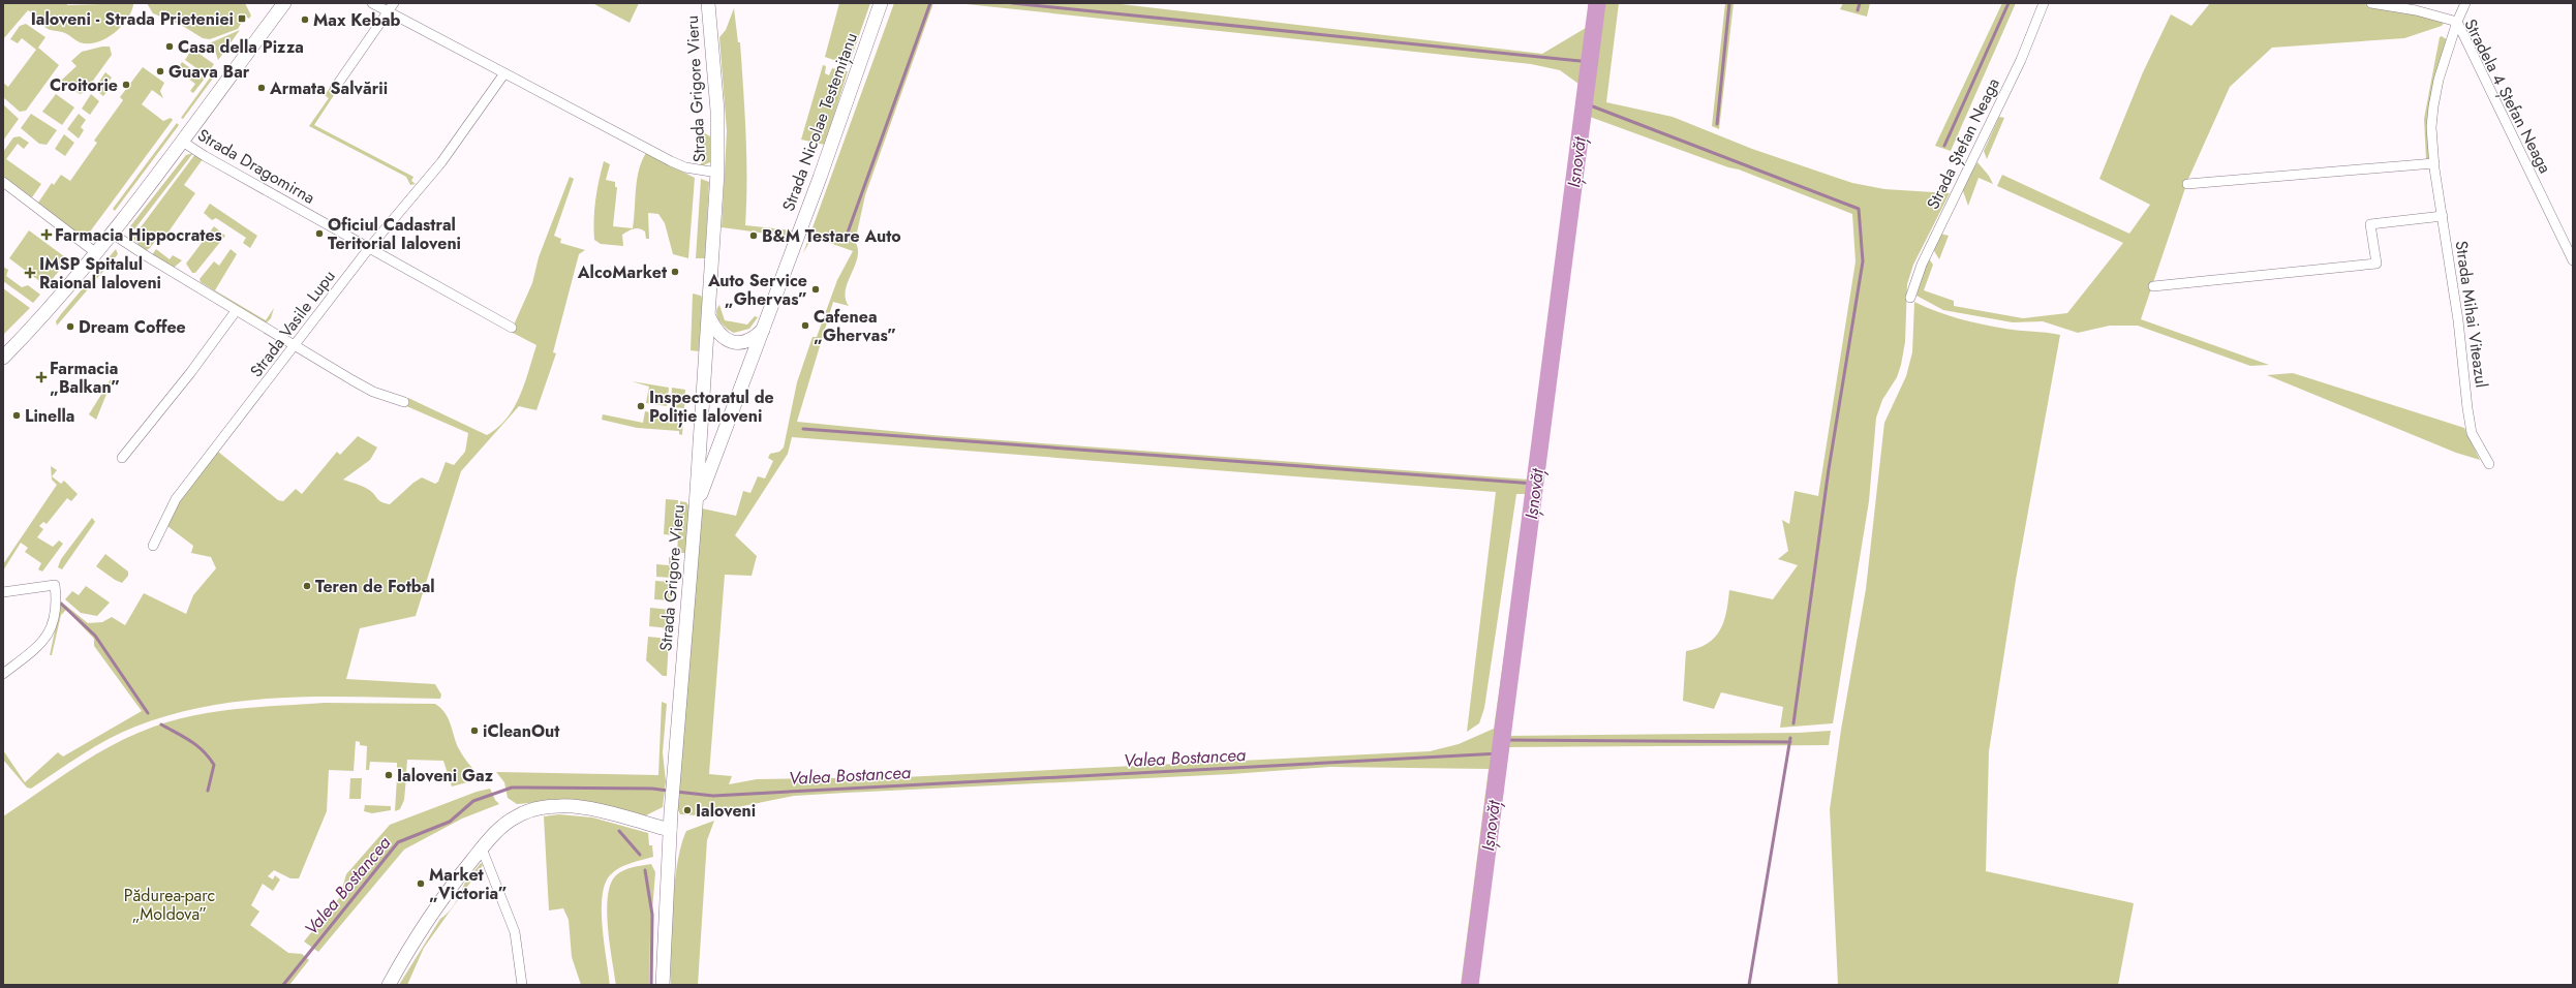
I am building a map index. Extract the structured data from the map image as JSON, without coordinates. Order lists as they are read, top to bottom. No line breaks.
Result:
{"streets":{"main road":["Strada Grigore Vieru","Strada Nicolae Testemițanu"],"street":["Stradela 4 Ștefan Neaga","Strada Ștefan Neaga","Strada Dragomirna","Strada Mihai Viteazul","Strada Vasile Lupu"]},"crossings":[["Strada Grigore Vieru","Strada Nicolae Testemițanu"],["Strada Grigore Vieru","Strada Vasile Lupu"],["Stradela 4 Ștefan Neaga","Strada Mihai Viteazul"],["Strada Dragomirna","Strada Vasile Lupu"]],"water":["Ișnovăț","Valea Bostancea"],"parks":["Pădurea-parc „Moldova”"],"places":{"transit":["Ialoveni - Strada Prieteniei"],"other":["Max Kebab","Casa della Pizza","Guava Bar","Croitorie","Armata Salvării","Oficiul Cadastral Teritorial Ialoveni","B&M Testare Auto","AlcoMarket","Auto Service „Ghervas”","Cafenea „Ghervas”","Dream Coffee","Inspectoratul de Poliție Ialoveni","Linella","Teren de Fotbal","iCleanOut","Ialoveni Gaz","Ialoveni","Market „Victoria”"],"health":["Farmacia Hippocrates","IMSP Spitalul Raional Ialoveni","Farmacia „Balkan”"]}}
